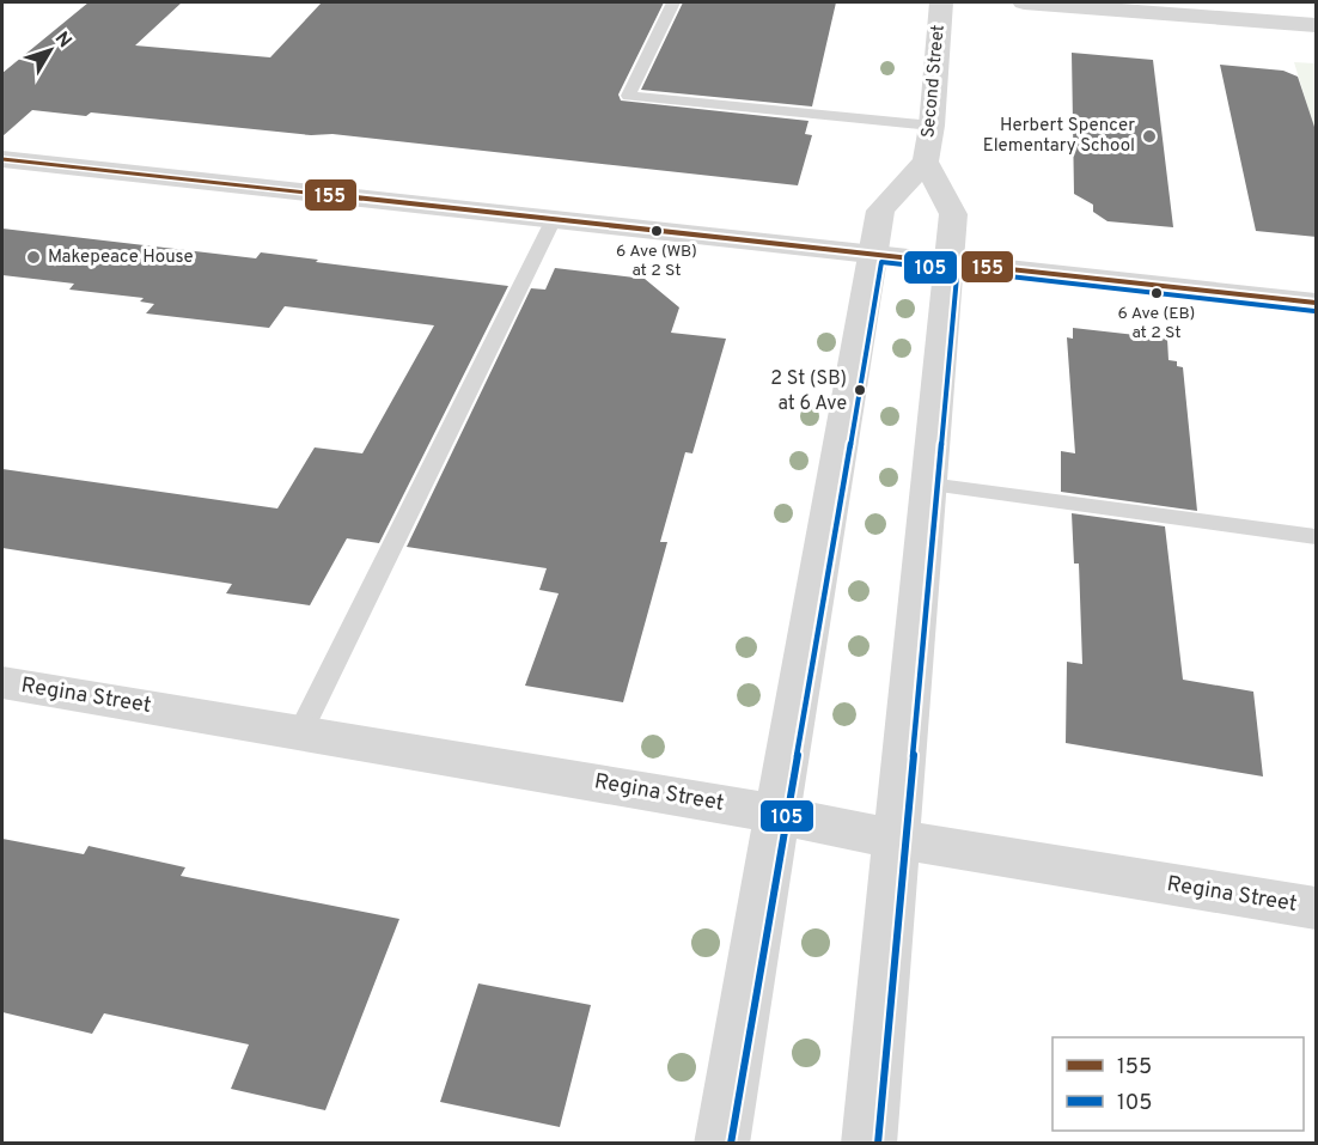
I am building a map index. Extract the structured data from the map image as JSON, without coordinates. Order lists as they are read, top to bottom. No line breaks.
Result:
{"streets":{"street":["Second Street","Regina Street"]},"crossings":[["Second Street","Regina Street"]],"places":["Herbert Spencer Elementary School","6 Ave (WB) at 2 St","Makepeace House","6 Ave (EB) at 2 St","2 St (SB) at 6 Ave"],"lines":["transit line 155","transit line 105"],"legend":["155","105"],"north":"top right"}
